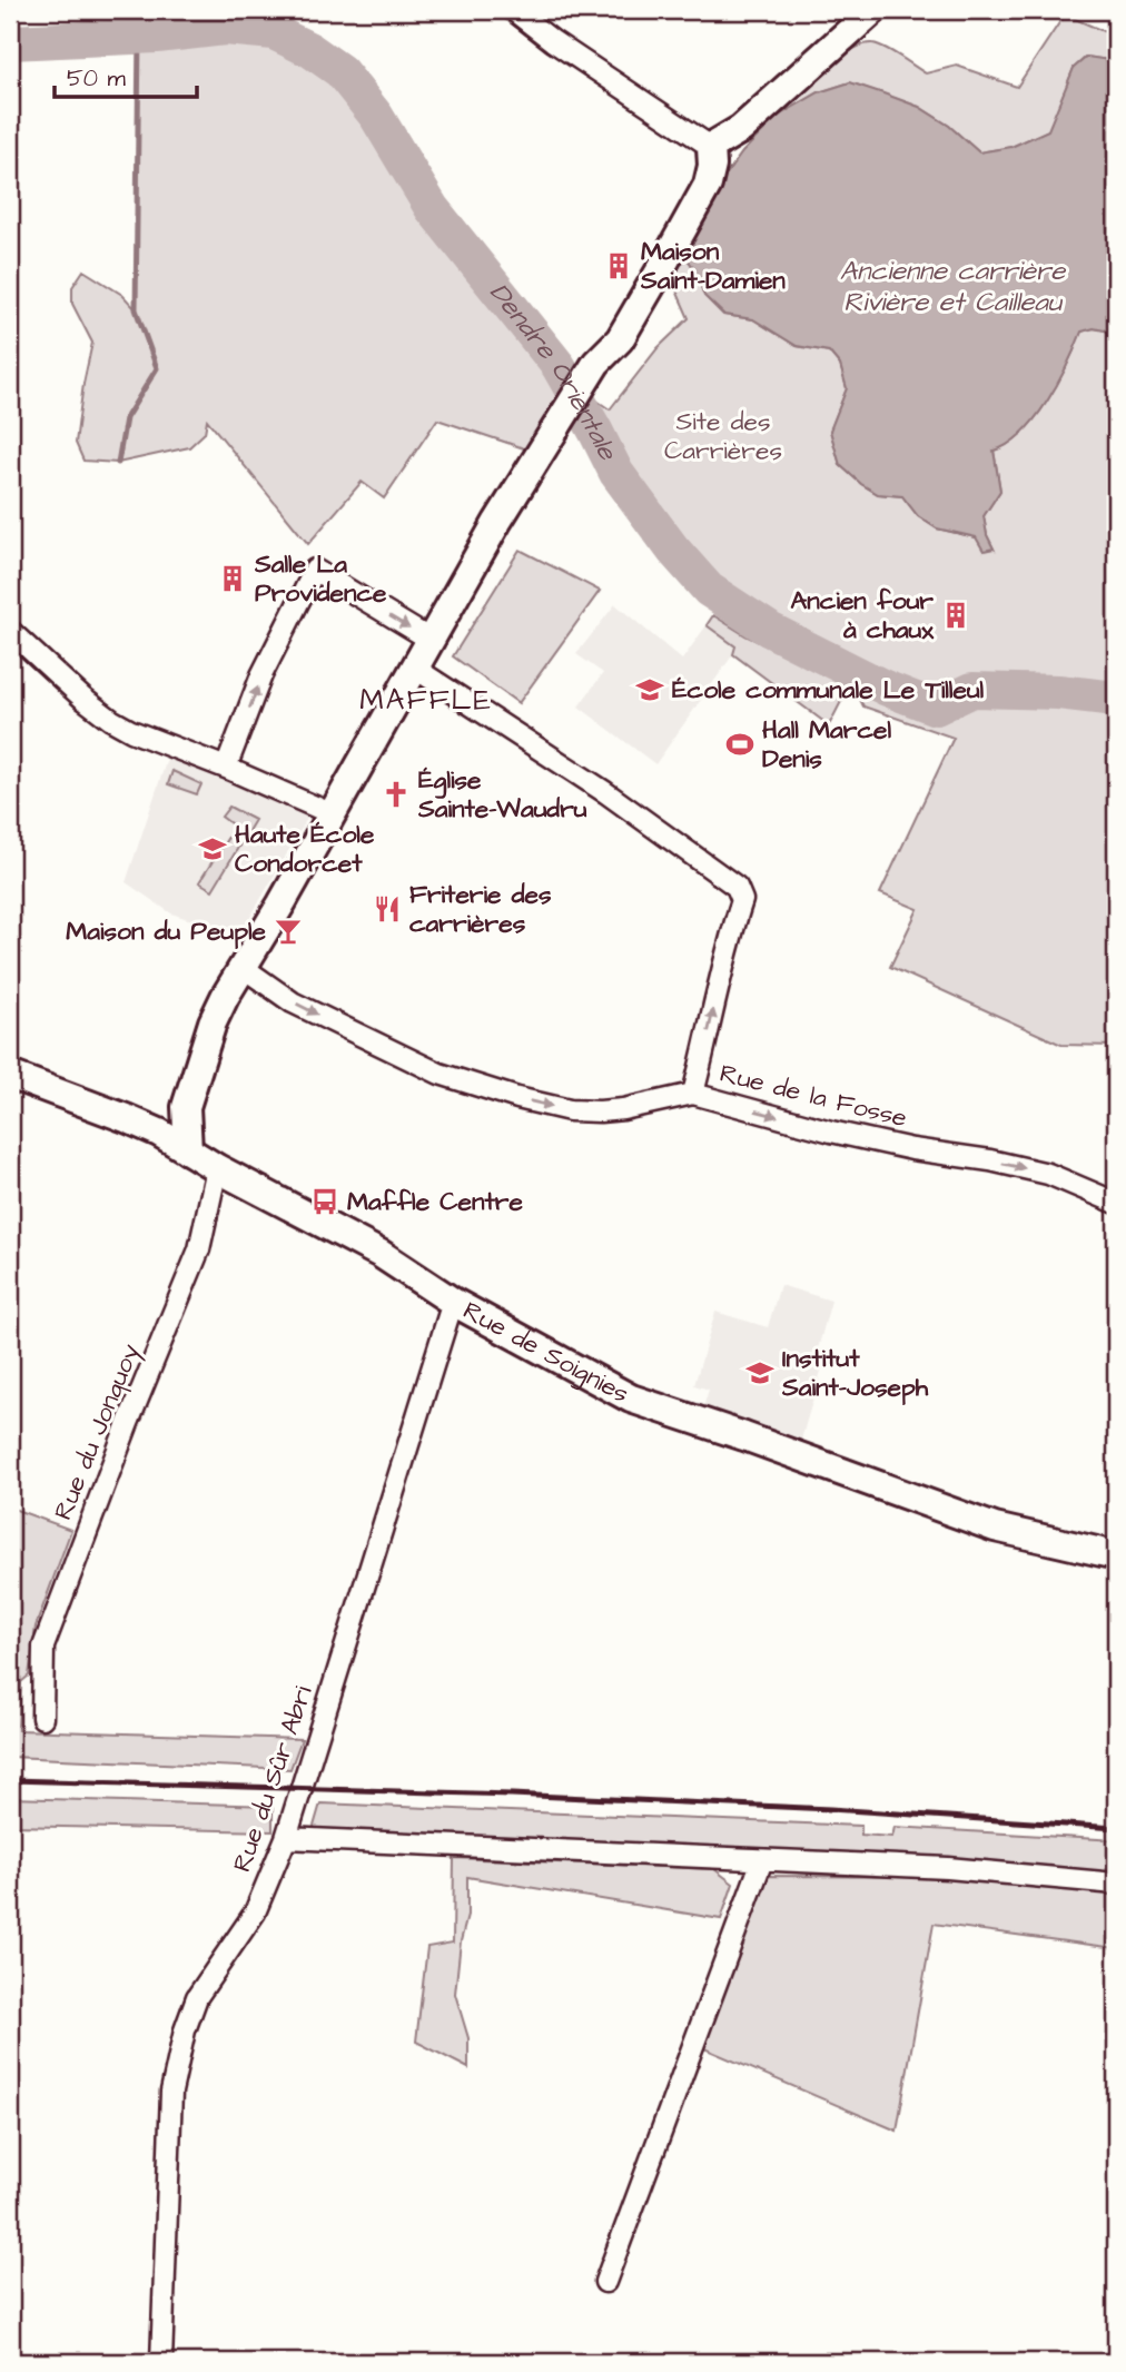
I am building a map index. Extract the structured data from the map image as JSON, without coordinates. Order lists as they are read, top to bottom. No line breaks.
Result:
{"streets":{"street":["Rue de la Fosse","Rue de Soignies","Rue du Jonquoy","Rue du Sûr Abri"]},"crossings":[["Rue de Soignies","Rue du Jonquoy"],["Rue de Soignies","Rue du Sûr Abri"]],"one_way":["Rue de la Fosse"],"districts":["MAFFLE"],"water":["Ancienne carrière Rivière et Cailleau","Dendre Orientale"],"parks":["Site des Carrières"],"places":{"building":["Maison Saint-Damien","Salle La Providence","Ancien four à chaux"],"school or university":["École communale Le Tilleul","Haute École Condorcet","Institut Saint-Joseph"],"sports":["Hall Marcel Denis"],"church":["Église Sainte-Waudru"],"restaurant":["Friterie des carrières"],"bar":["Maison du Peuple"],"bus stop":["Maffle Centre"]},"scale_bar":"50 m"}
